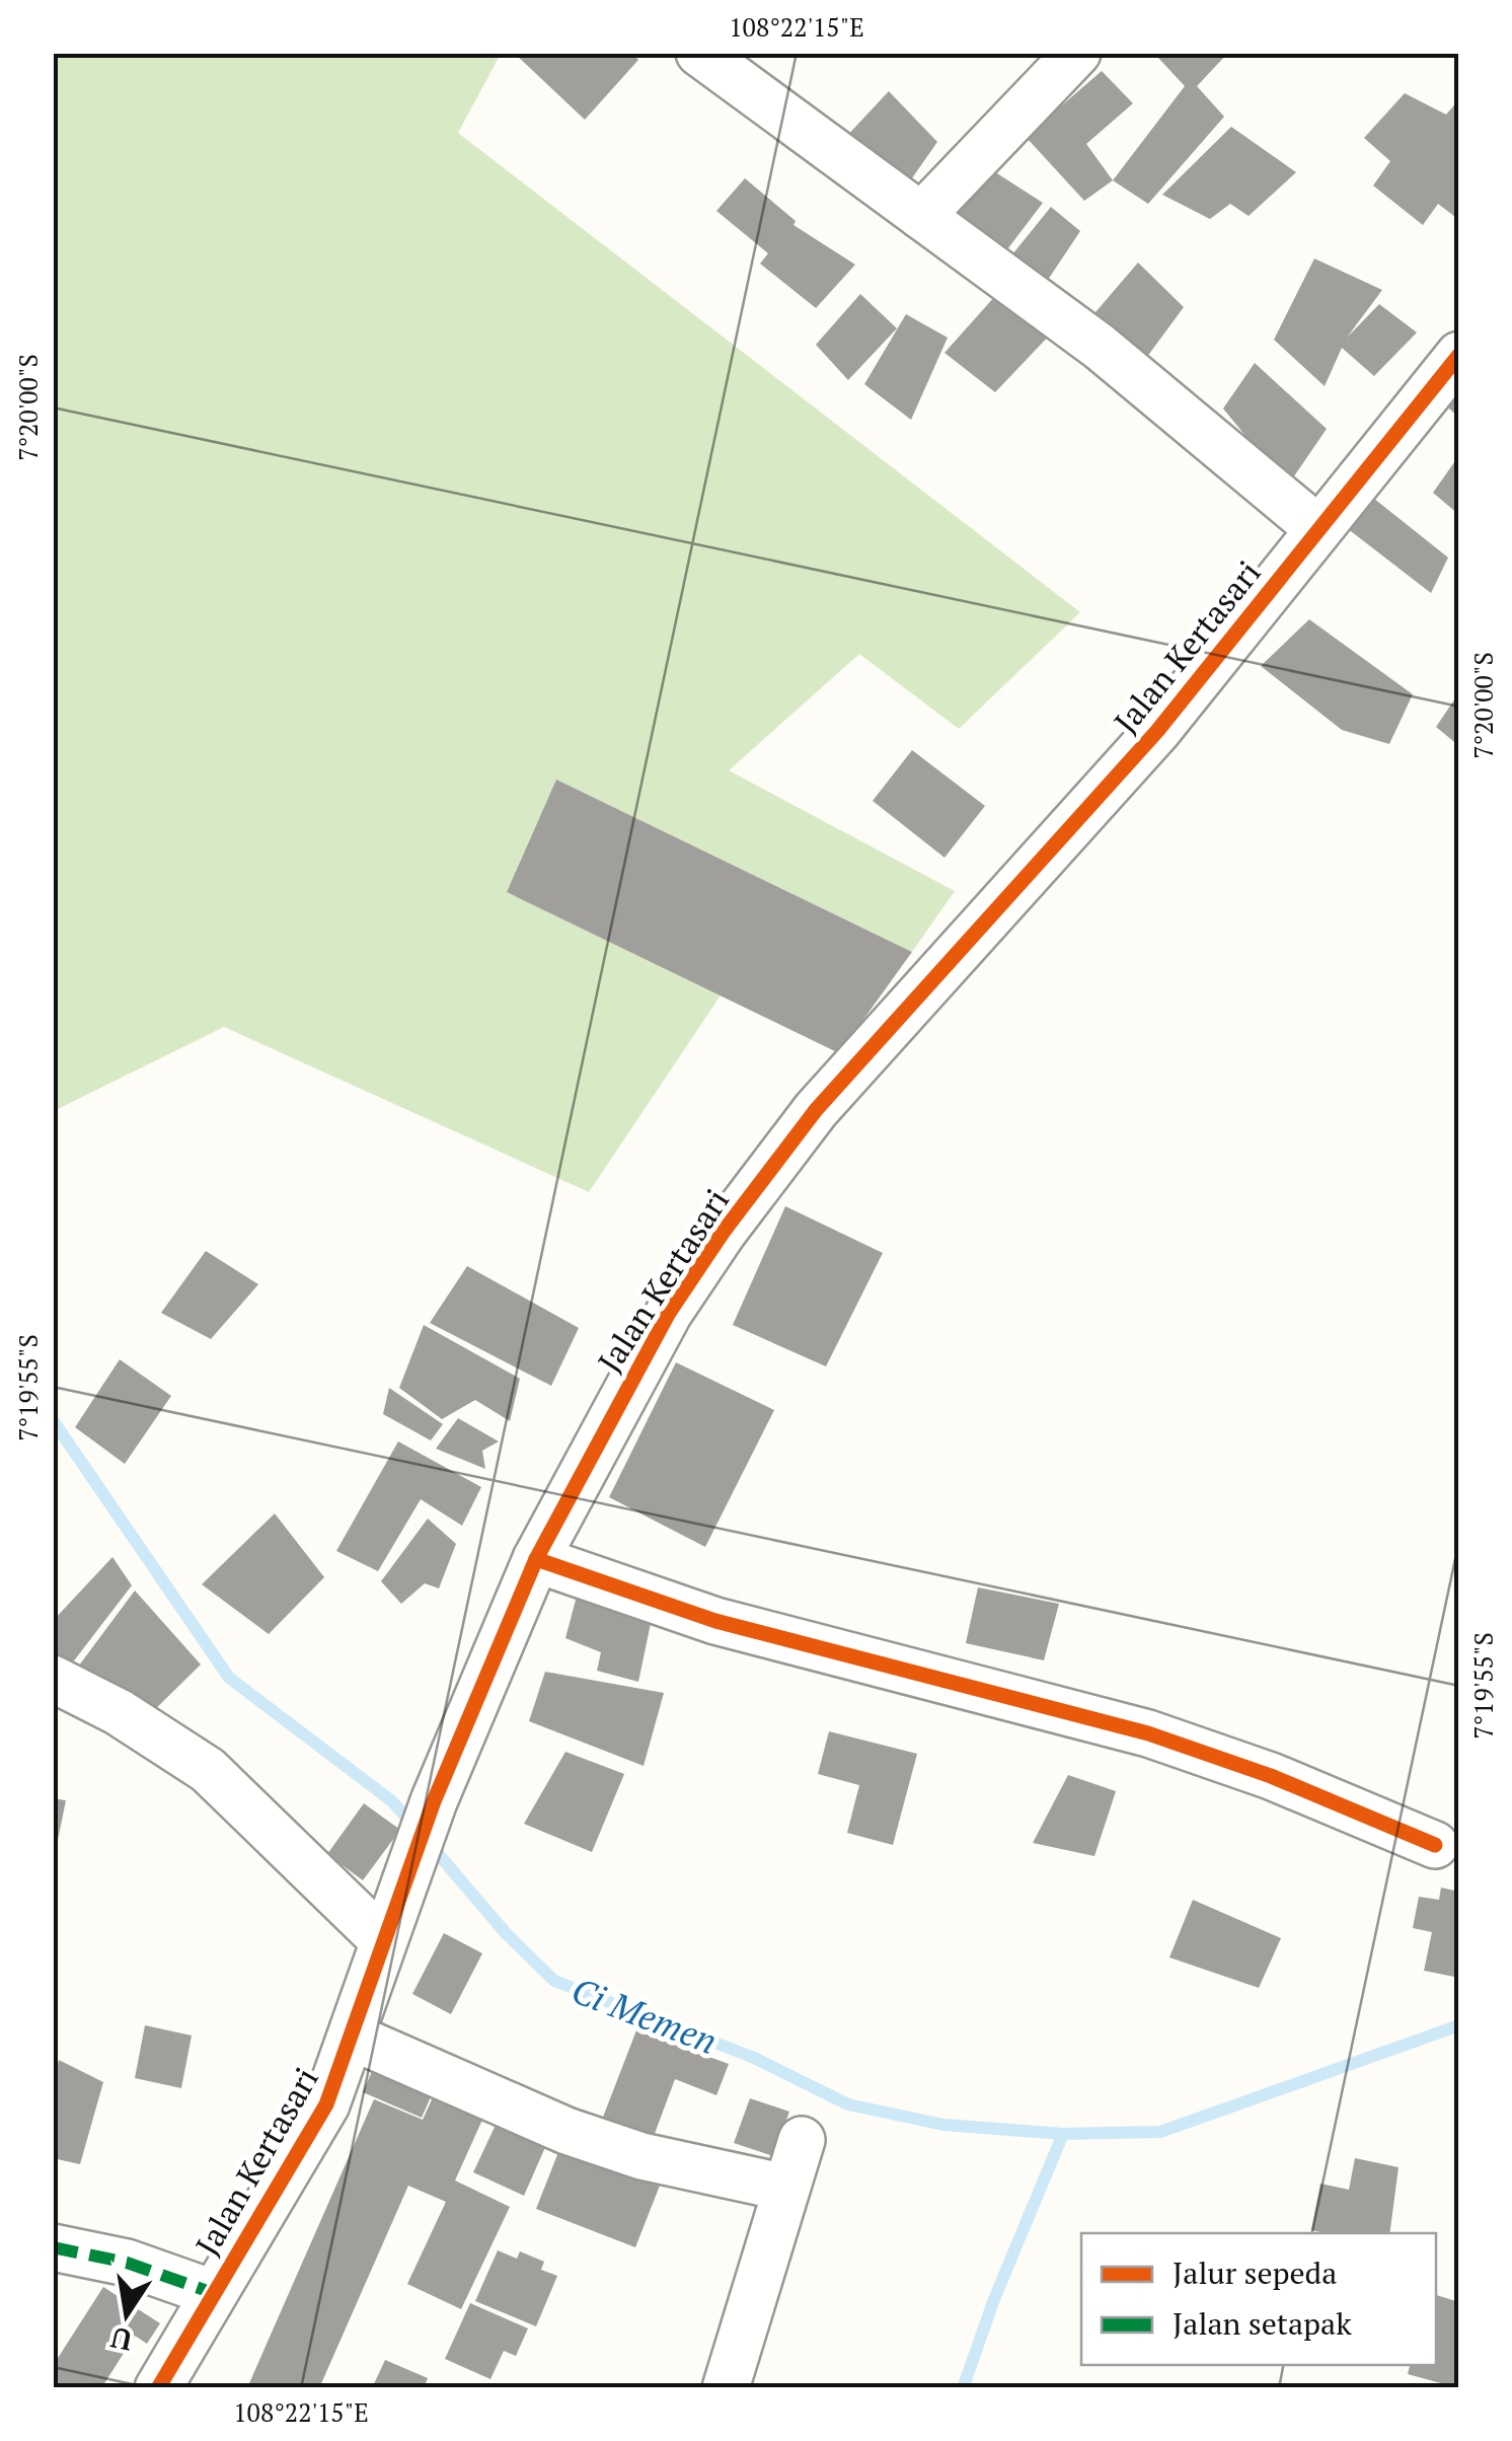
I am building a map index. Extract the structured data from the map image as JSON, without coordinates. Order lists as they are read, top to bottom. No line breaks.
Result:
{"streets":{"street":["Jalan Kertasari"]},"water":["Ci Memen"],"legend":["Jalur sepeda","Jalan setapak"],"north":"bottom","coordinates":["108°22'15\"E","7°20'00\"S","7°19'55\"S"]}
